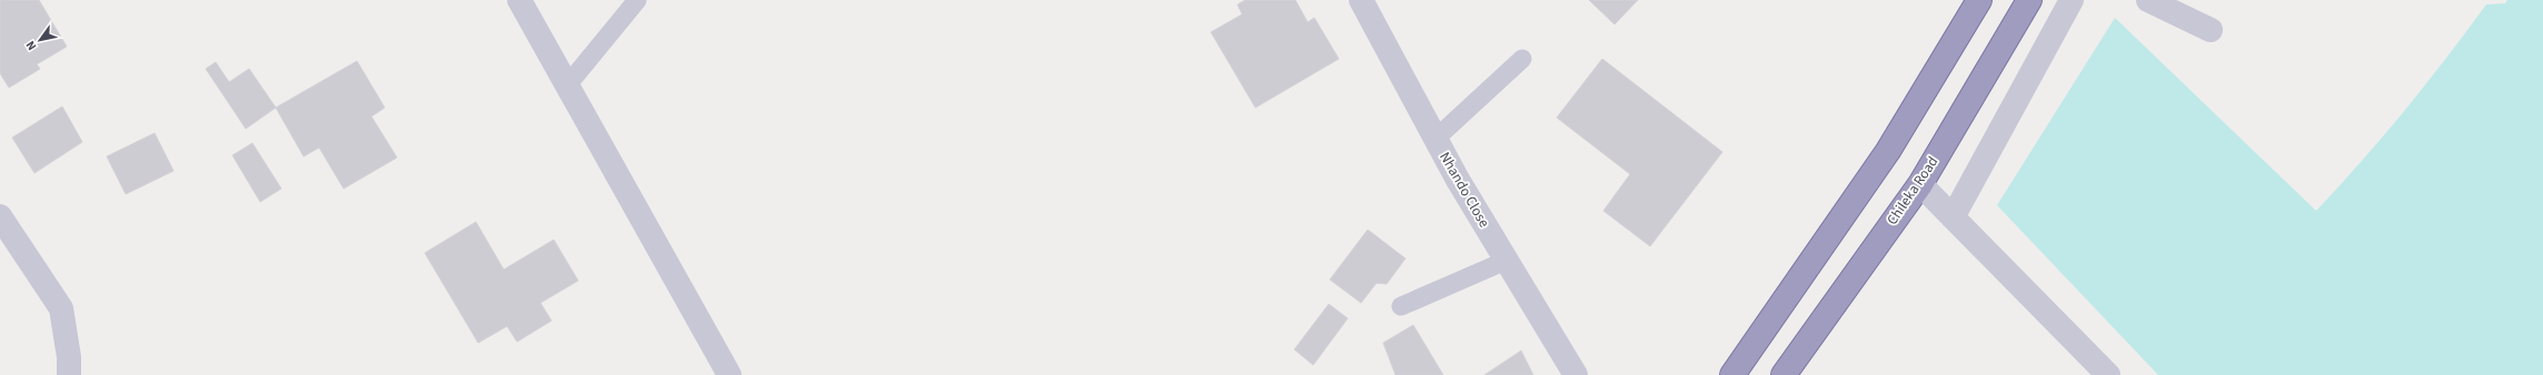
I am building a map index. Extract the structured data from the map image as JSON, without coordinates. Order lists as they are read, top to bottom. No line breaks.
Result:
{"streets":{"highway":["Chileka Road"],"street":["Nhando Close"]},"north":"bottom left"}
